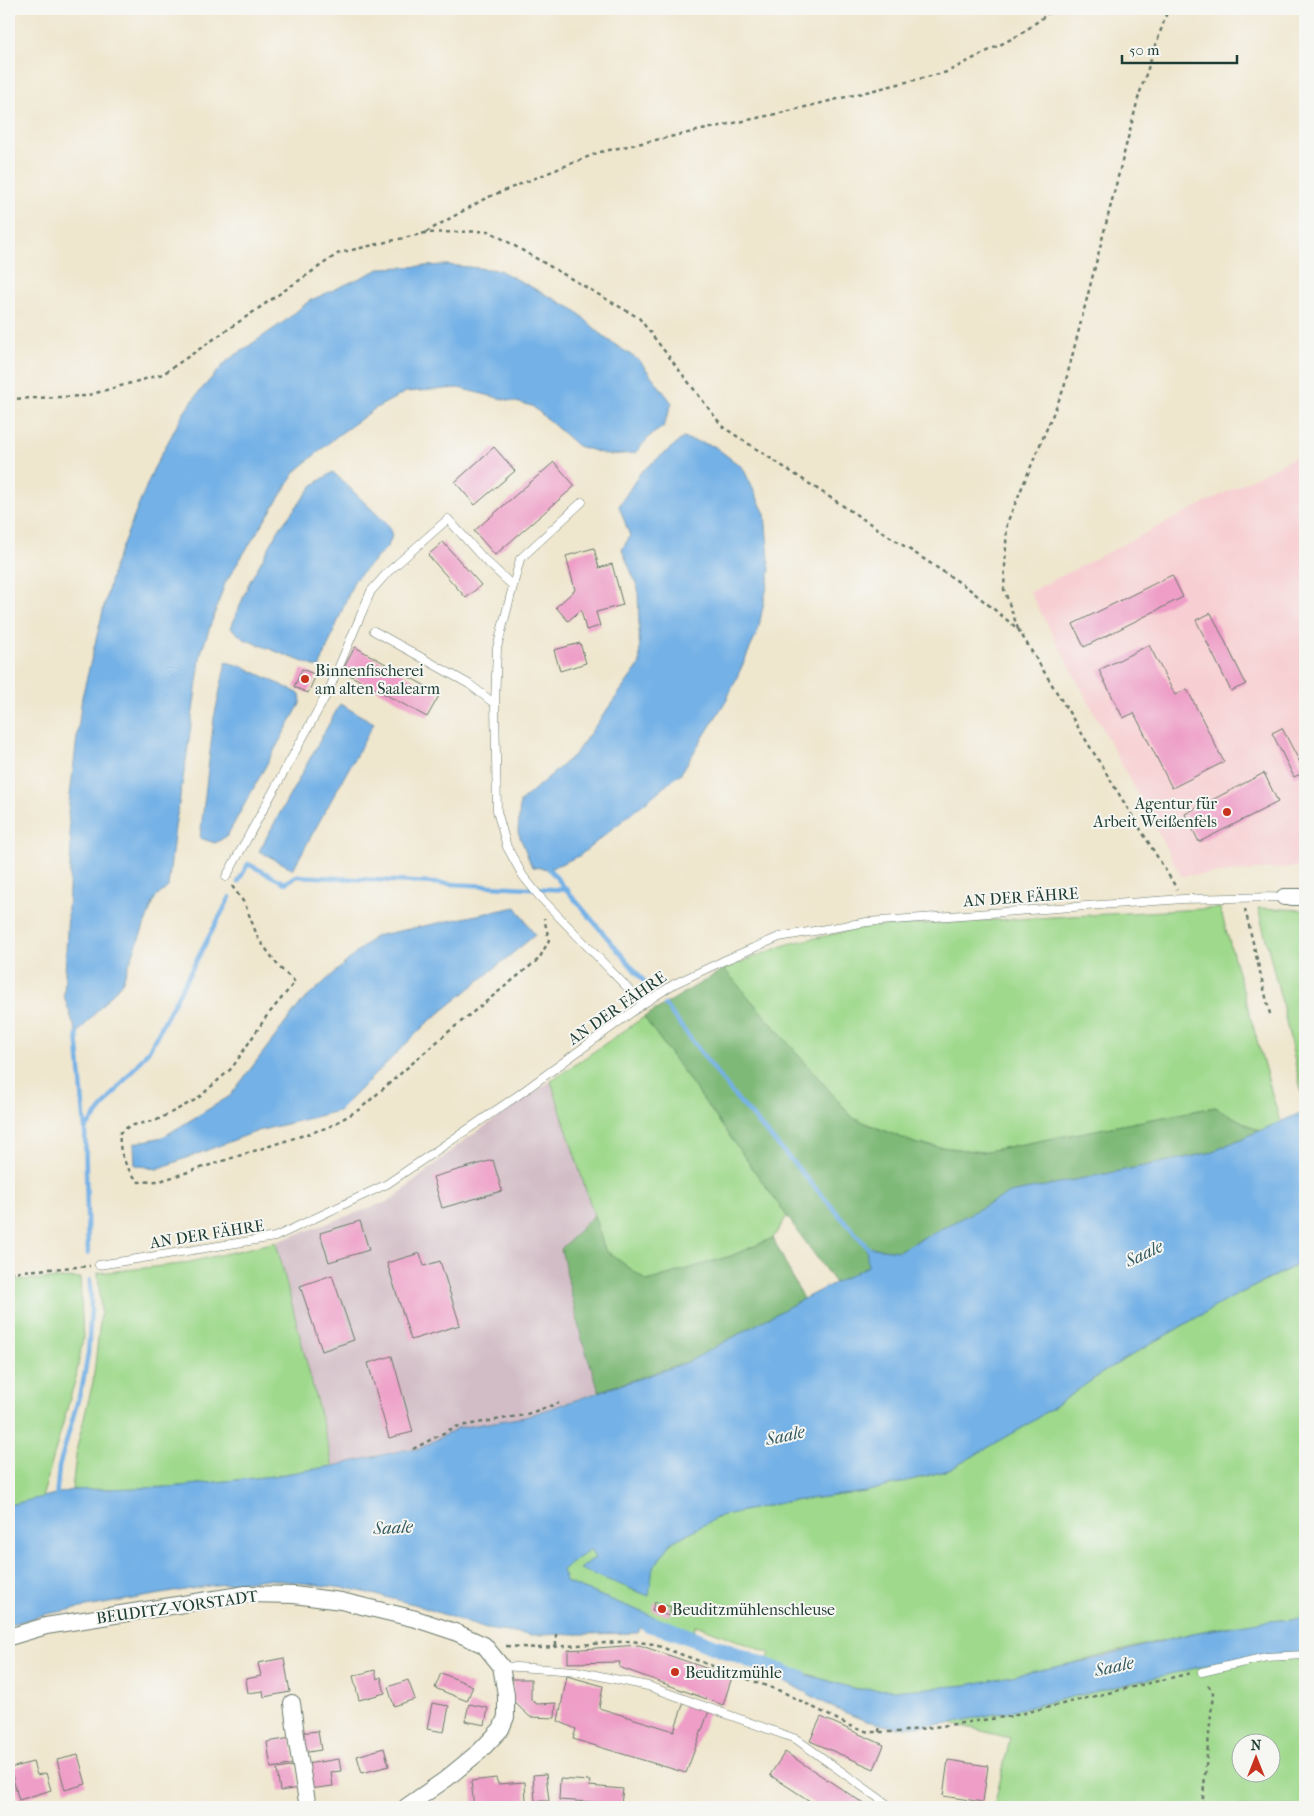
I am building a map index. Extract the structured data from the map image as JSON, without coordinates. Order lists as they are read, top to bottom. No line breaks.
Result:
{"streets":{"street":["BEUDITZ-VORSTADT"],"lane":["AN DER FÄHRE"]},"water":["Saale"],"places":["Binnenfischerei am alten Saalearm","Agentur für Arbeit Weißenfels","Beuditzmühlenschleuse","Beuditzmühle"],"scale_bar":"50 m","north":"top"}
